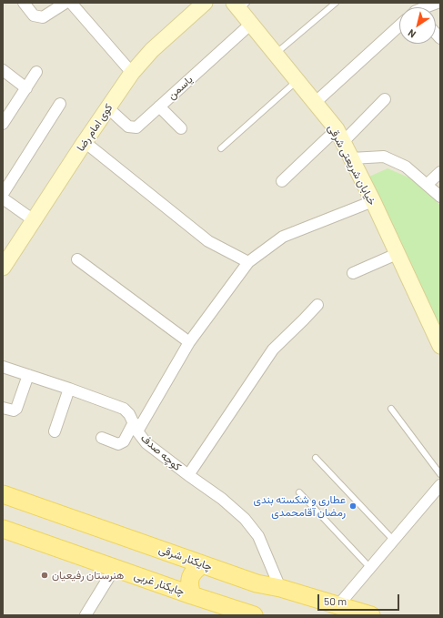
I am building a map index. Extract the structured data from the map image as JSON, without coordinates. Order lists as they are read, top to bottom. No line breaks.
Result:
{"streets":{"main road":["چایکنار شرقی","چایکنار غربی"],"street":["یاسمن","کوی امام رضا","خیابان شریعتی شرقی","کوچه صدف"]},"crossings":[["یاسمن","کوی امام رضا"],["یاسمن","خیابان شریعتی شرقی"],["کوچه صدف","چایکنار شرقی"]],"places":["عطاری و شکسته بندی رمضان آقامحمدی","هنرستان رفیعیان"],"scale_bar":"50 m","north":"bottom left"}
